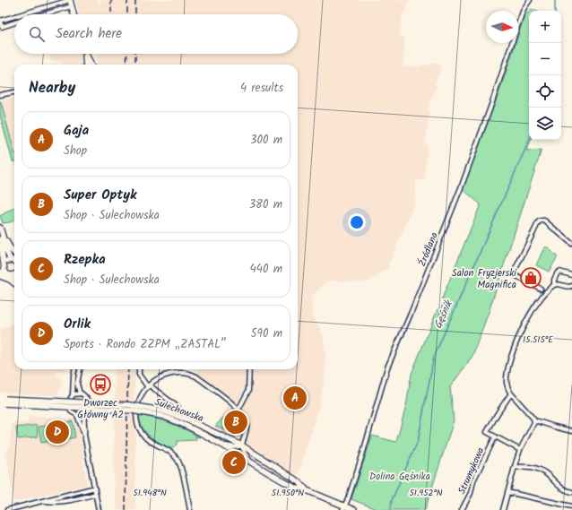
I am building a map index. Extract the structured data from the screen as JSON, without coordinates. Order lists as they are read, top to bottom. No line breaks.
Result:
{"streets":{"street":["Źródlana","Sulechowska","Strumykowa"]},"crossings":[["Źródlana","Sulechowska"]],"water":["Gęśnik"],"parks":["Dolina Gęśnika"],"places":{"shop":["Salon Fryzjerski Magnifica"],"bus stop":["Dworzec Główny A2"]},"north":"right","page":{"map_buttons":["+","−"],"search":"Search here","heading":["Nearby","4 results"],"list":[{"mark":"A","name":"Gaja","note":"Shop","value":"300 m"},{"mark":"B","name":"Super Optyk","note":"Shop · Sulechowska","value":"380 m"},{"mark":"C","name":"Rzepka","note":"Shop · Sulechowska","value":"440 m"},{"mark":"D","name":"Orlik","note":"Sports · Rondo ZZPM „ZASTAL”","value":"590 m"}],"pins":["A","B","D","C"]},"coordinates":["15.515°E","51.948°N","51.950°N","51.952°N"]}
